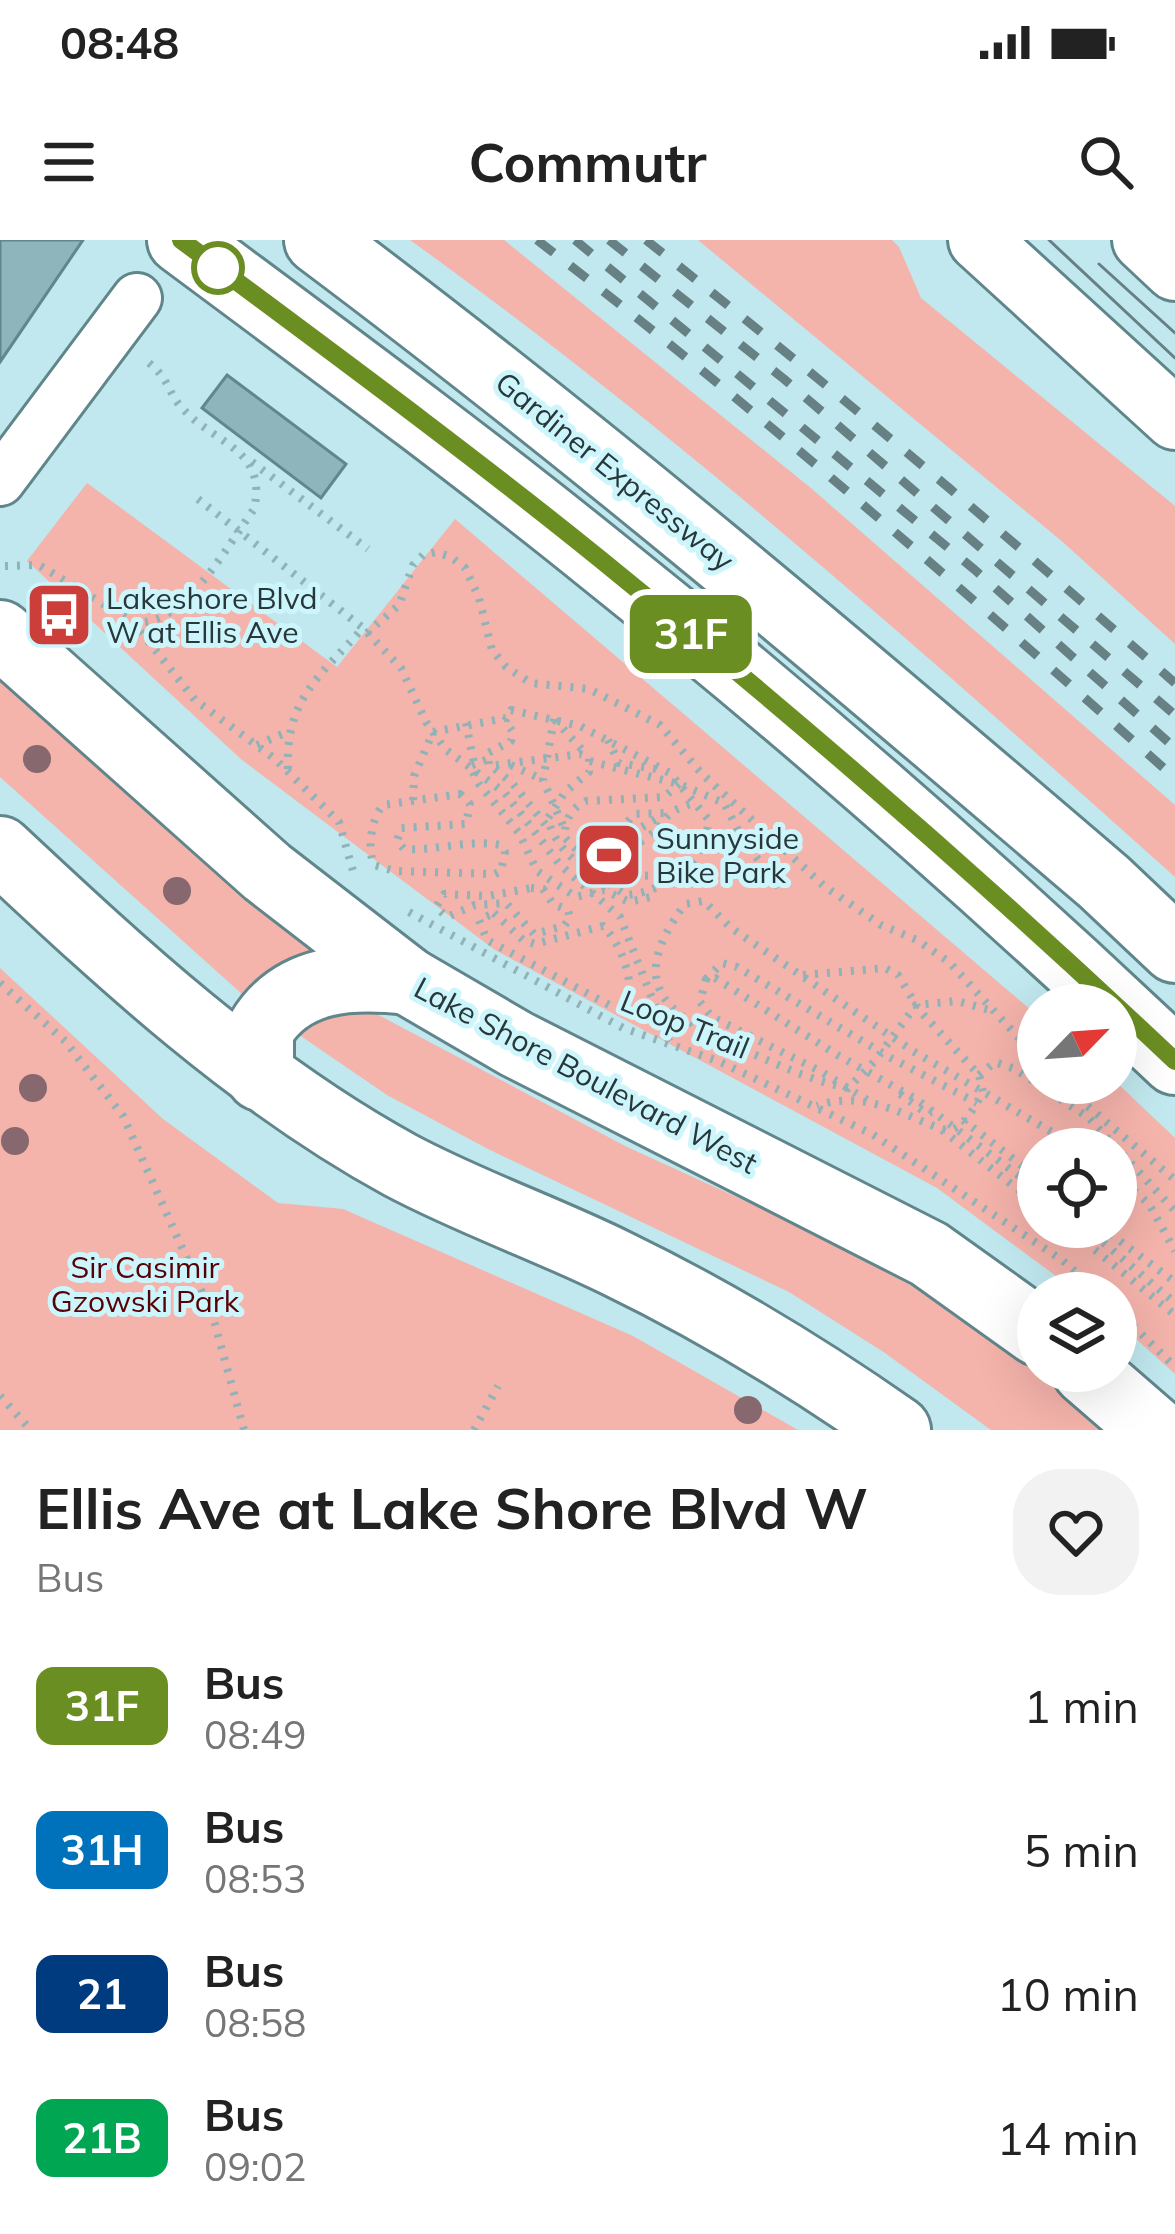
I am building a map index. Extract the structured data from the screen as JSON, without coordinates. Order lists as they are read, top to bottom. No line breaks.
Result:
{"streets":{"highway":["Gardiner Expressway","Lake Shore Boulevard West"],"path":["Loop Trail"]},"parks":["Sir Casimir Gzowski Park"],"places":{"bus stop":["Lakeshore Blvd W at Ellis Ave"],"sports":["Sunnyside Bike Park"]},"lines":["bus line 31F"],"north":"top right","page":{"status":"08:48","header":"Commutr","on_map":"31F","heading":["Ellis Ave at Lake Shore Blvd W","Bus"],"list":[{"mark":"31F","name":"Bus","note":"08:49","value":"1 min"},{"mark":"31H","name":"Bus","note":"08:53","value":"5 min"},{"mark":"21","name":"Bus","note":"08:58","value":"10 min"},{"mark":"21B","name":"Bus","note":"09:02","value":"14 min"}]}}
